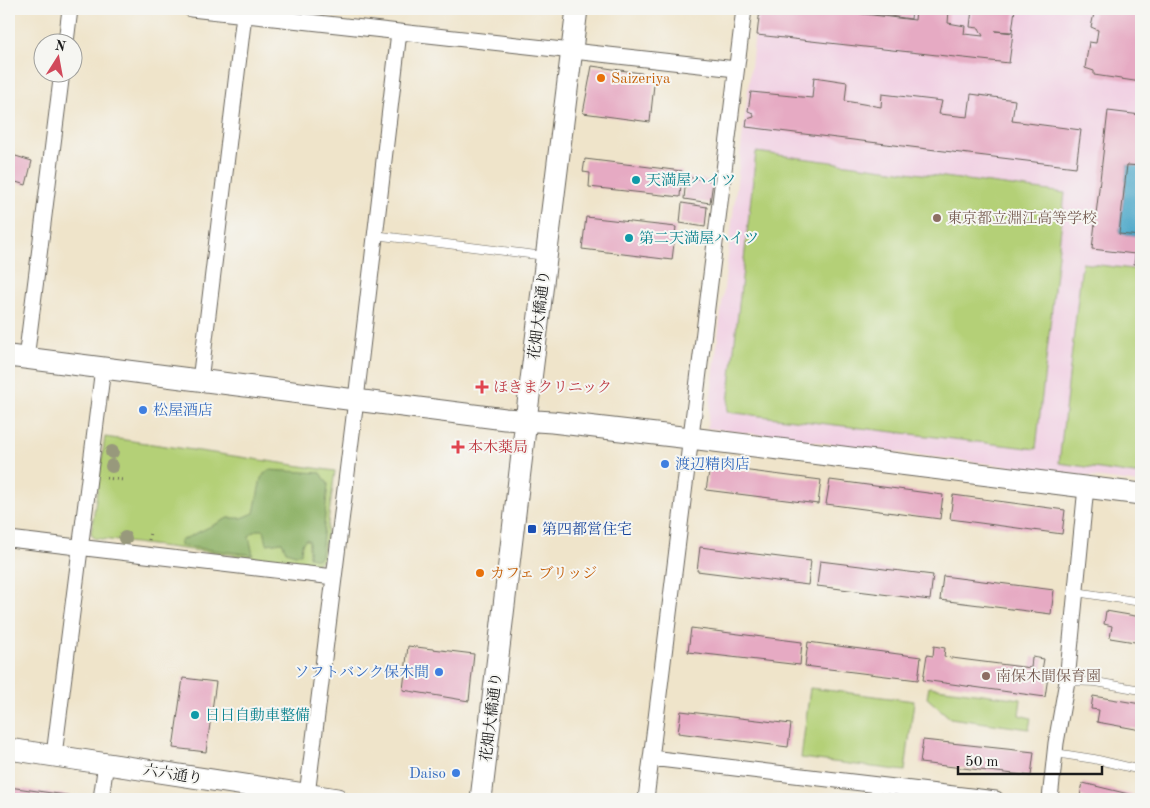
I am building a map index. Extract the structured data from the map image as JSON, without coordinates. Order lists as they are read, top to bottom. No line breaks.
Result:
{"streets":{"street":["花畑大橋通り","六六通り"]},"places":{"other":["Saizeriya","天満屋ハイツ","東京都立淵江高等学校","第二天満屋ハイツ","松屋酒店","渡辺精肉店","カフェ ブリッジ","ソフトバンク保木間","南保木間保育園","日日自動車整備","Daiso"],"health":["ほきまクリニック","本木薬局"],"transit":["第四都営住宅"]},"scale_bar":"50 m","north":"top"}
